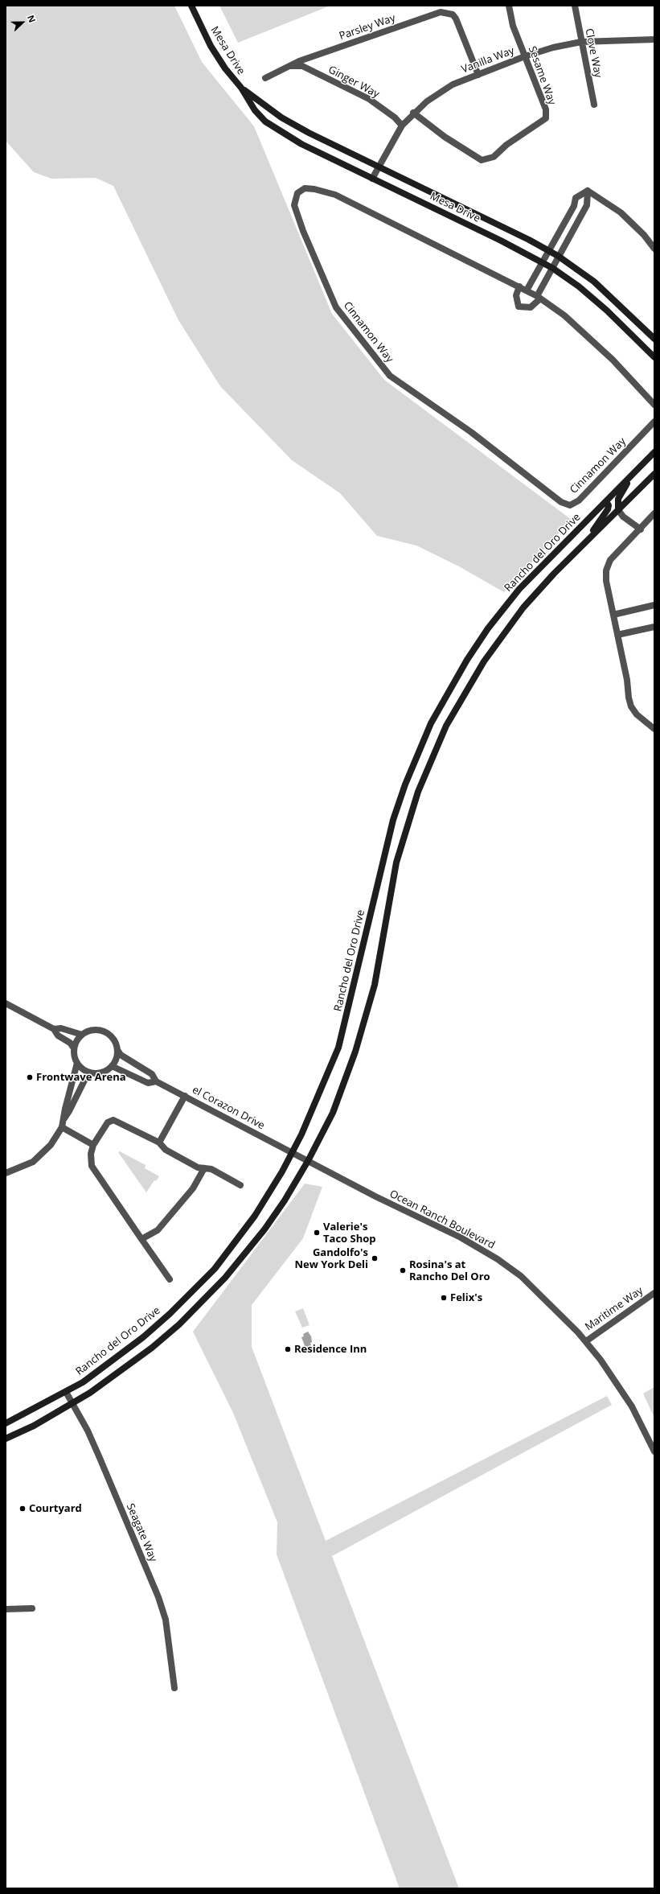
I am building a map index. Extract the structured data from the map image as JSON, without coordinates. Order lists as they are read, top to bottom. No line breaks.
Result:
{"streets":{"main road":["Mesa Drive","Rancho del Oro Drive"],"street":["Parsley Way","Clove Way","Vanilla Way","Sesame Way","Ginger Way","Cinnamon Way","el Corazon Drive","Ocean Ranch Boulevard","Maritime Way","Seagate Way"]},"crossings":[["Parsley Way","Vanilla Way"],["Parsley Way","Ginger Way"],["Mesa Drive","Vanilla Way"],["Clove Way","Vanilla Way"],["Vanilla Way","Sesame Way"],["Vanilla Way","Ginger Way"],["Rancho del Oro Drive","el Corazon Drive"],["Rancho del Oro Drive","Ocean Ranch Boulevard"],["Rancho del Oro Drive","Seagate Way"],["el Corazon Drive","Ocean Ranch Boulevard"],["Ocean Ranch Boulevard","Maritime Way"]],"places":["Frontwave Arena","Valerie's Taco Shop","Gandolfo's New York Deli","Rosina's at Rancho Del Oro","Felix's","Residence Inn","Courtyard"],"north":"right"}
